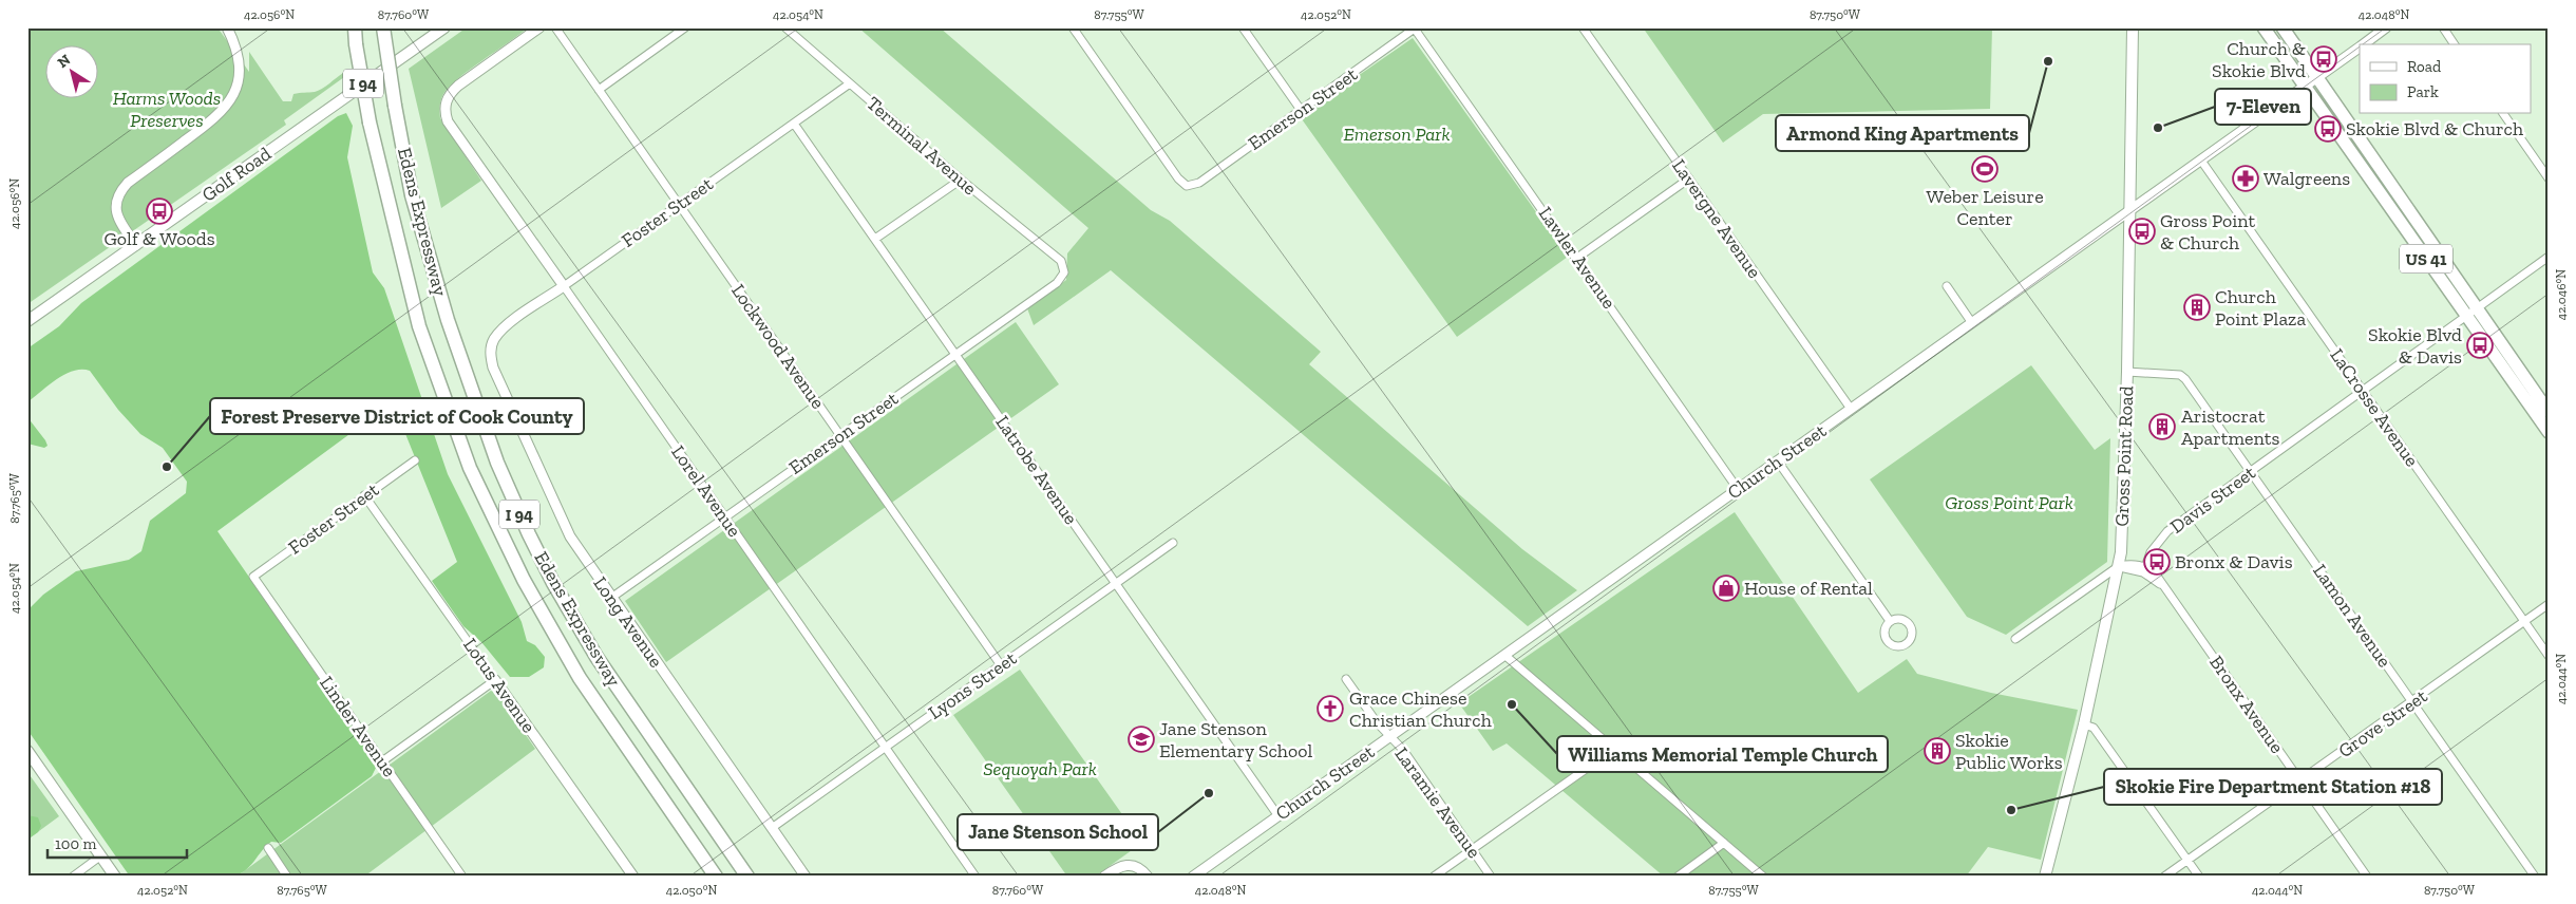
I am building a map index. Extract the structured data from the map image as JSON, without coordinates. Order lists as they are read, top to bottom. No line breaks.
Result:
{"streets":{"highway":["I 94","Edens Expressway"],"main road":["Golf Road","US 41","Gross Point Road"],"street":["Emerson Street","Terminal Avenue","Foster Street","Lavergne Avenue","Lawler Avenue","Lockwood Avenue","LaCrosse Avenue","Church Street","Latrobe Avenue","Lorel Avenue","Davis Street","Lamon Avenue","Long Avenue","Lotus Avenue","Lyons Street","Bronx Avenue","Grove Street","Linder Avenue","Laramie Avenue"]},"crossings":[["Emerson Street","Terminal Avenue"],["Emerson Street","Lawler Avenue"],["Emerson Street","Lockwood Avenue"],["Emerson Street","Latrobe Avenue"],["Emerson Street","Lorel Avenue"],["Emerson Street","Long Avenue"],["Terminal Avenue","Foster Street"],["Foster Street","Lockwood Avenue"],["Foster Street","Latrobe Avenue"],["Foster Street","Lorel Avenue"],["Foster Street","Long Avenue"],["Foster Street","Lotus Avenue"],["Foster Street","Linder Avenue"],["Lavergne Avenue","Church Street"],["Lawler Avenue","Church Street"],["US 41","Church Street"],["US 41","Davis Street"],["Lockwood Avenue","Lyons Street"],["LaCrosse Avenue","Church Street"],["LaCrosse Avenue","Davis Street"],["LaCrosse Avenue","Grove Street"],["Gross Point Road","Church Street"],["Gross Point Road","Lamon Avenue"],["Gross Point Road","Bronx Avenue"],["Church Street","Latrobe Avenue"],["Church Street","Laramie Avenue"],["Latrobe Avenue","Lyons Street"],["Lorel Avenue","Lyons Street"],["Davis Street","Lamon Avenue"],["Davis Street","Bronx Avenue"],["Lamon Avenue","Grove Street"],["Long Avenue","Lyons Street"],["Bronx Avenue","Grove Street"]],"parks":["Harms Woods Preserves","Emerson Park","Gross Point Park","Sequoyah Park"],"places":{"bus stop":["Church & Skokie Blvd","Skokie Blvd & Church","Golf & Woods","Gross Point & Church","Skokie Blvd & Davis","Bronx & Davis"],"other":["Armond King Apartments","7-Eleven","Forest Preserve District of Cook County","Williams Memorial Temple Church","Jane Stenson School","Skokie Fire Department Station #18"],"sports":["Weber Leisure Center"],"pharmacy":["Walgreens"],"building":["Church Point Plaza","Aristocrat Apartments","Skokie Public Works"],"shop":["House of Rental"],"church":["Grace Chinese Christian Church"],"school or university":["Jane Stenson Elementary School"]},"legend":["Road","Park"],"scale_bar":"100 m","north":"top left","coordinates":["42.056°N","87.760°W","42.054°N","87.755°W","42.052°N","87.750°W","42.048°N","42.046°N","87.765°W","42.044°N","42.050°N"]}
